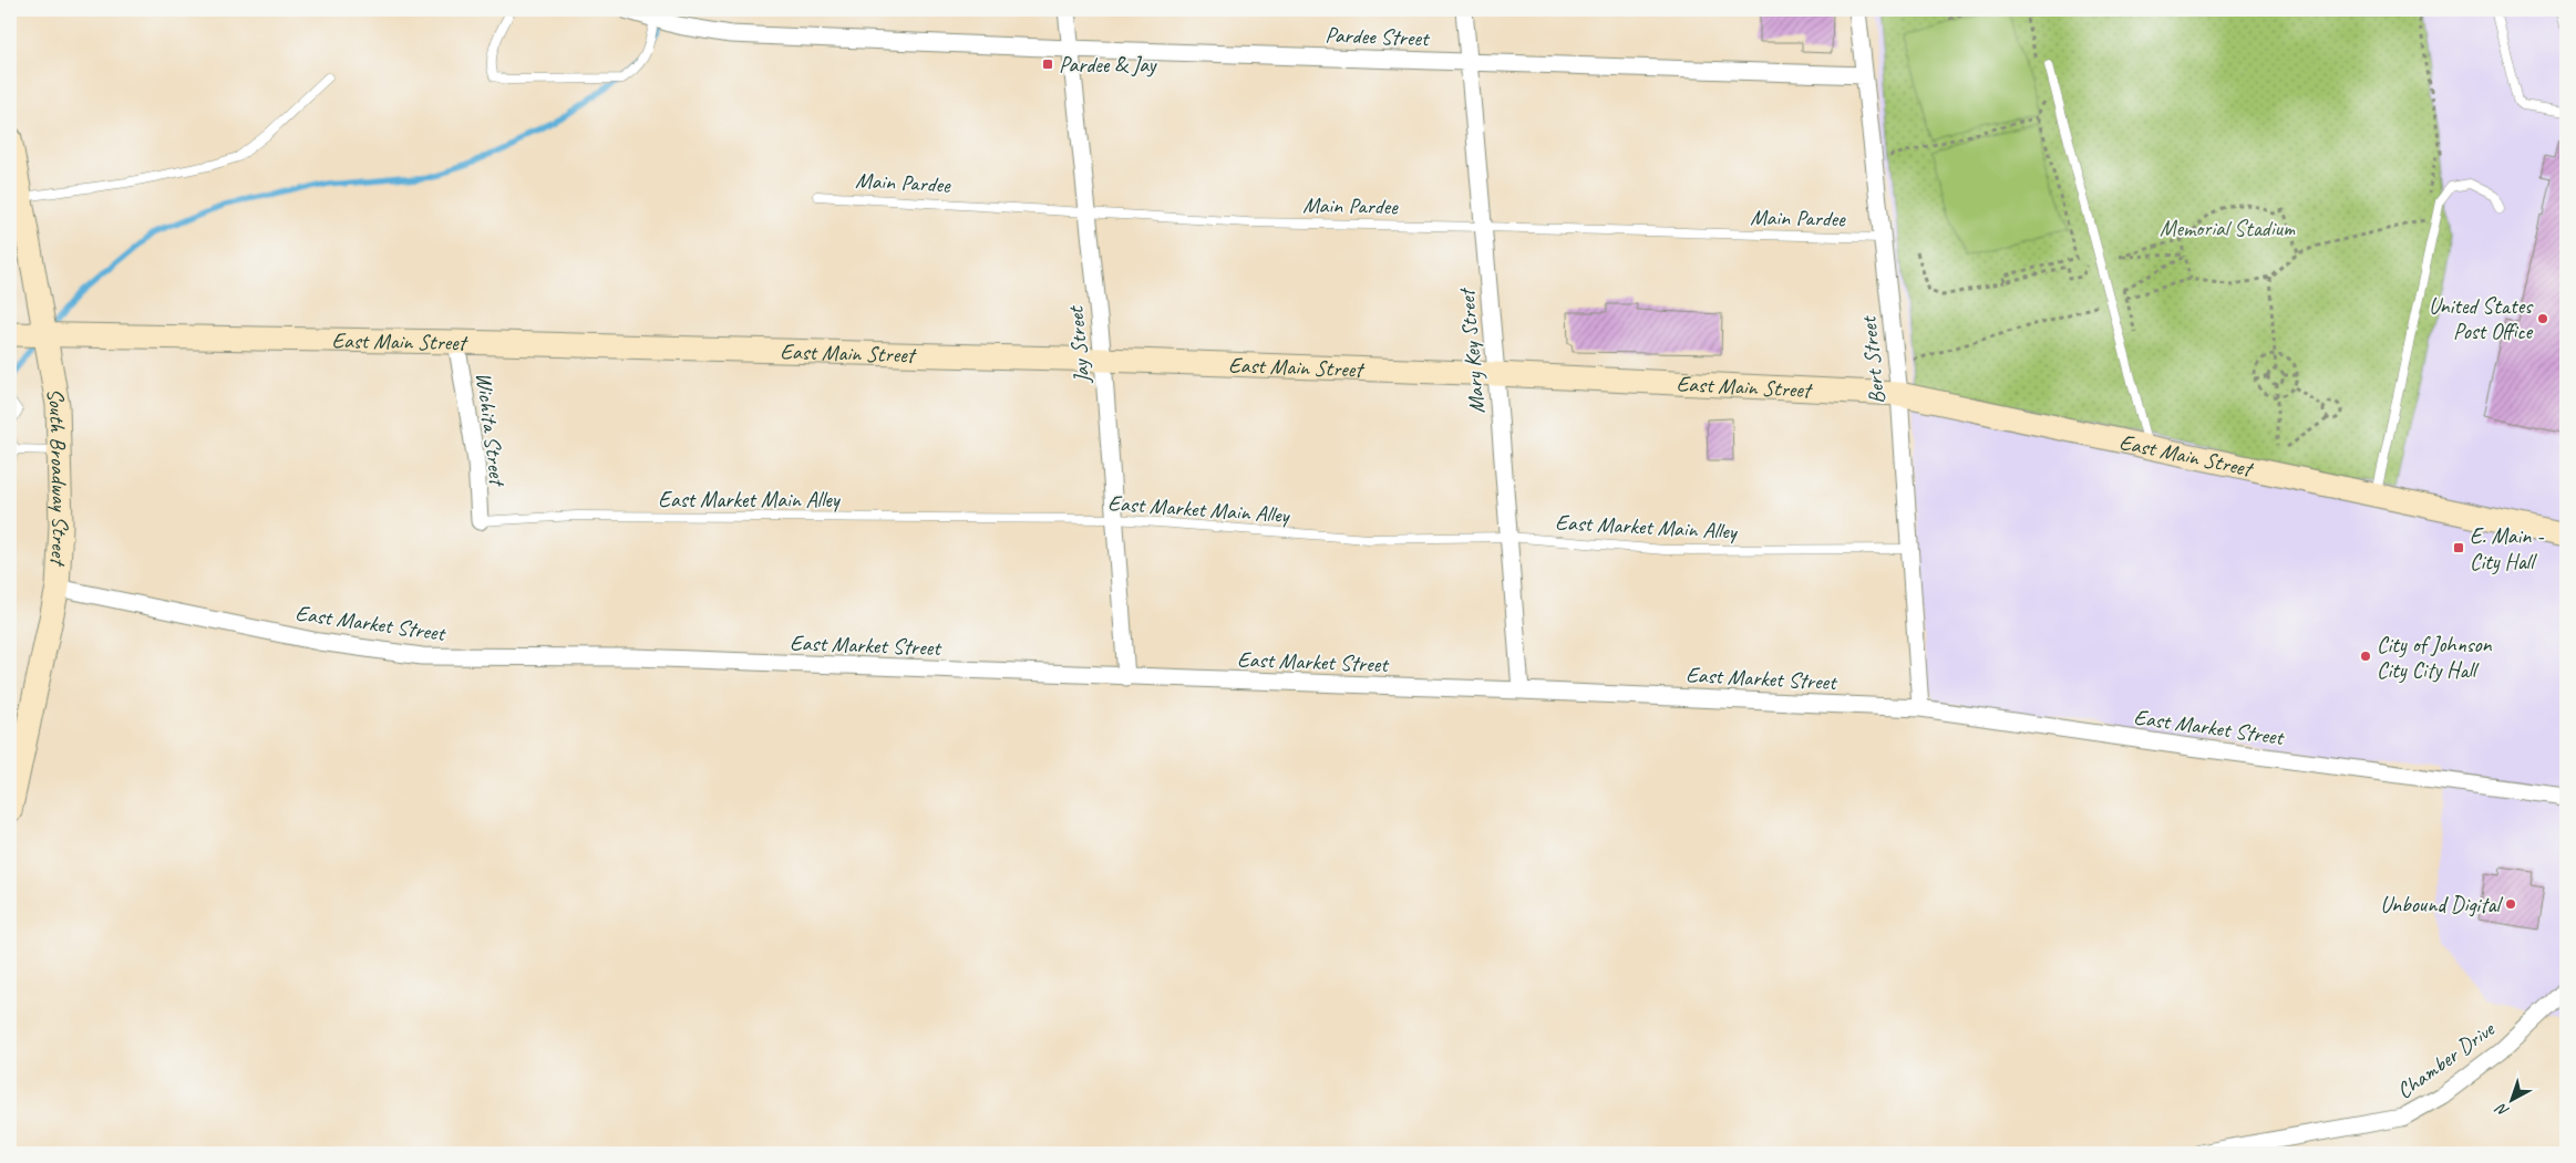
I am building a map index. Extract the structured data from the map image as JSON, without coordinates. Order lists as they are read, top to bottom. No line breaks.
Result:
{"streets":{"main road":["East Main Street","South Broadway Street"],"street":["Pardee Street","Jay Street","Mary Key Street","Bert Street","Wichita Street","East Market Street","Chamber Drive"],"lane":["Main Pardee","East Market Main Alley"]},"crossings":[["Pardee Street","Jay Street"],["Pardee Street","Mary Key Street"],["Pardee Street","Bert Street"],["Main Pardee","Jay Street"],["Main Pardee","Mary Key Street"],["Main Pardee","Bert Street"],["East Main Street","Jay Street"],["East Main Street","Mary Key Street"],["East Main Street","Bert Street"],["East Main Street","Wichita Street"],["East Main Street","South Broadway Street"],["Jay Street","East Market Main Alley"],["Jay Street","East Market Street"],["Mary Key Street","East Market Main Alley"],["Mary Key Street","East Market Street"],["Bert Street","East Market Main Alley"],["Bert Street","East Market Street"],["Wichita Street","East Market Main Alley"],["South Broadway Street","East Market Street"]],"parks":["Memorial Stadium"],"places":{"transit":["Pardee & Jay","E. Main - City Hall"],"other":["United States Post Office","City of Johnson City City Hall","Unbound Digital"]},"north":"bottom left"}
